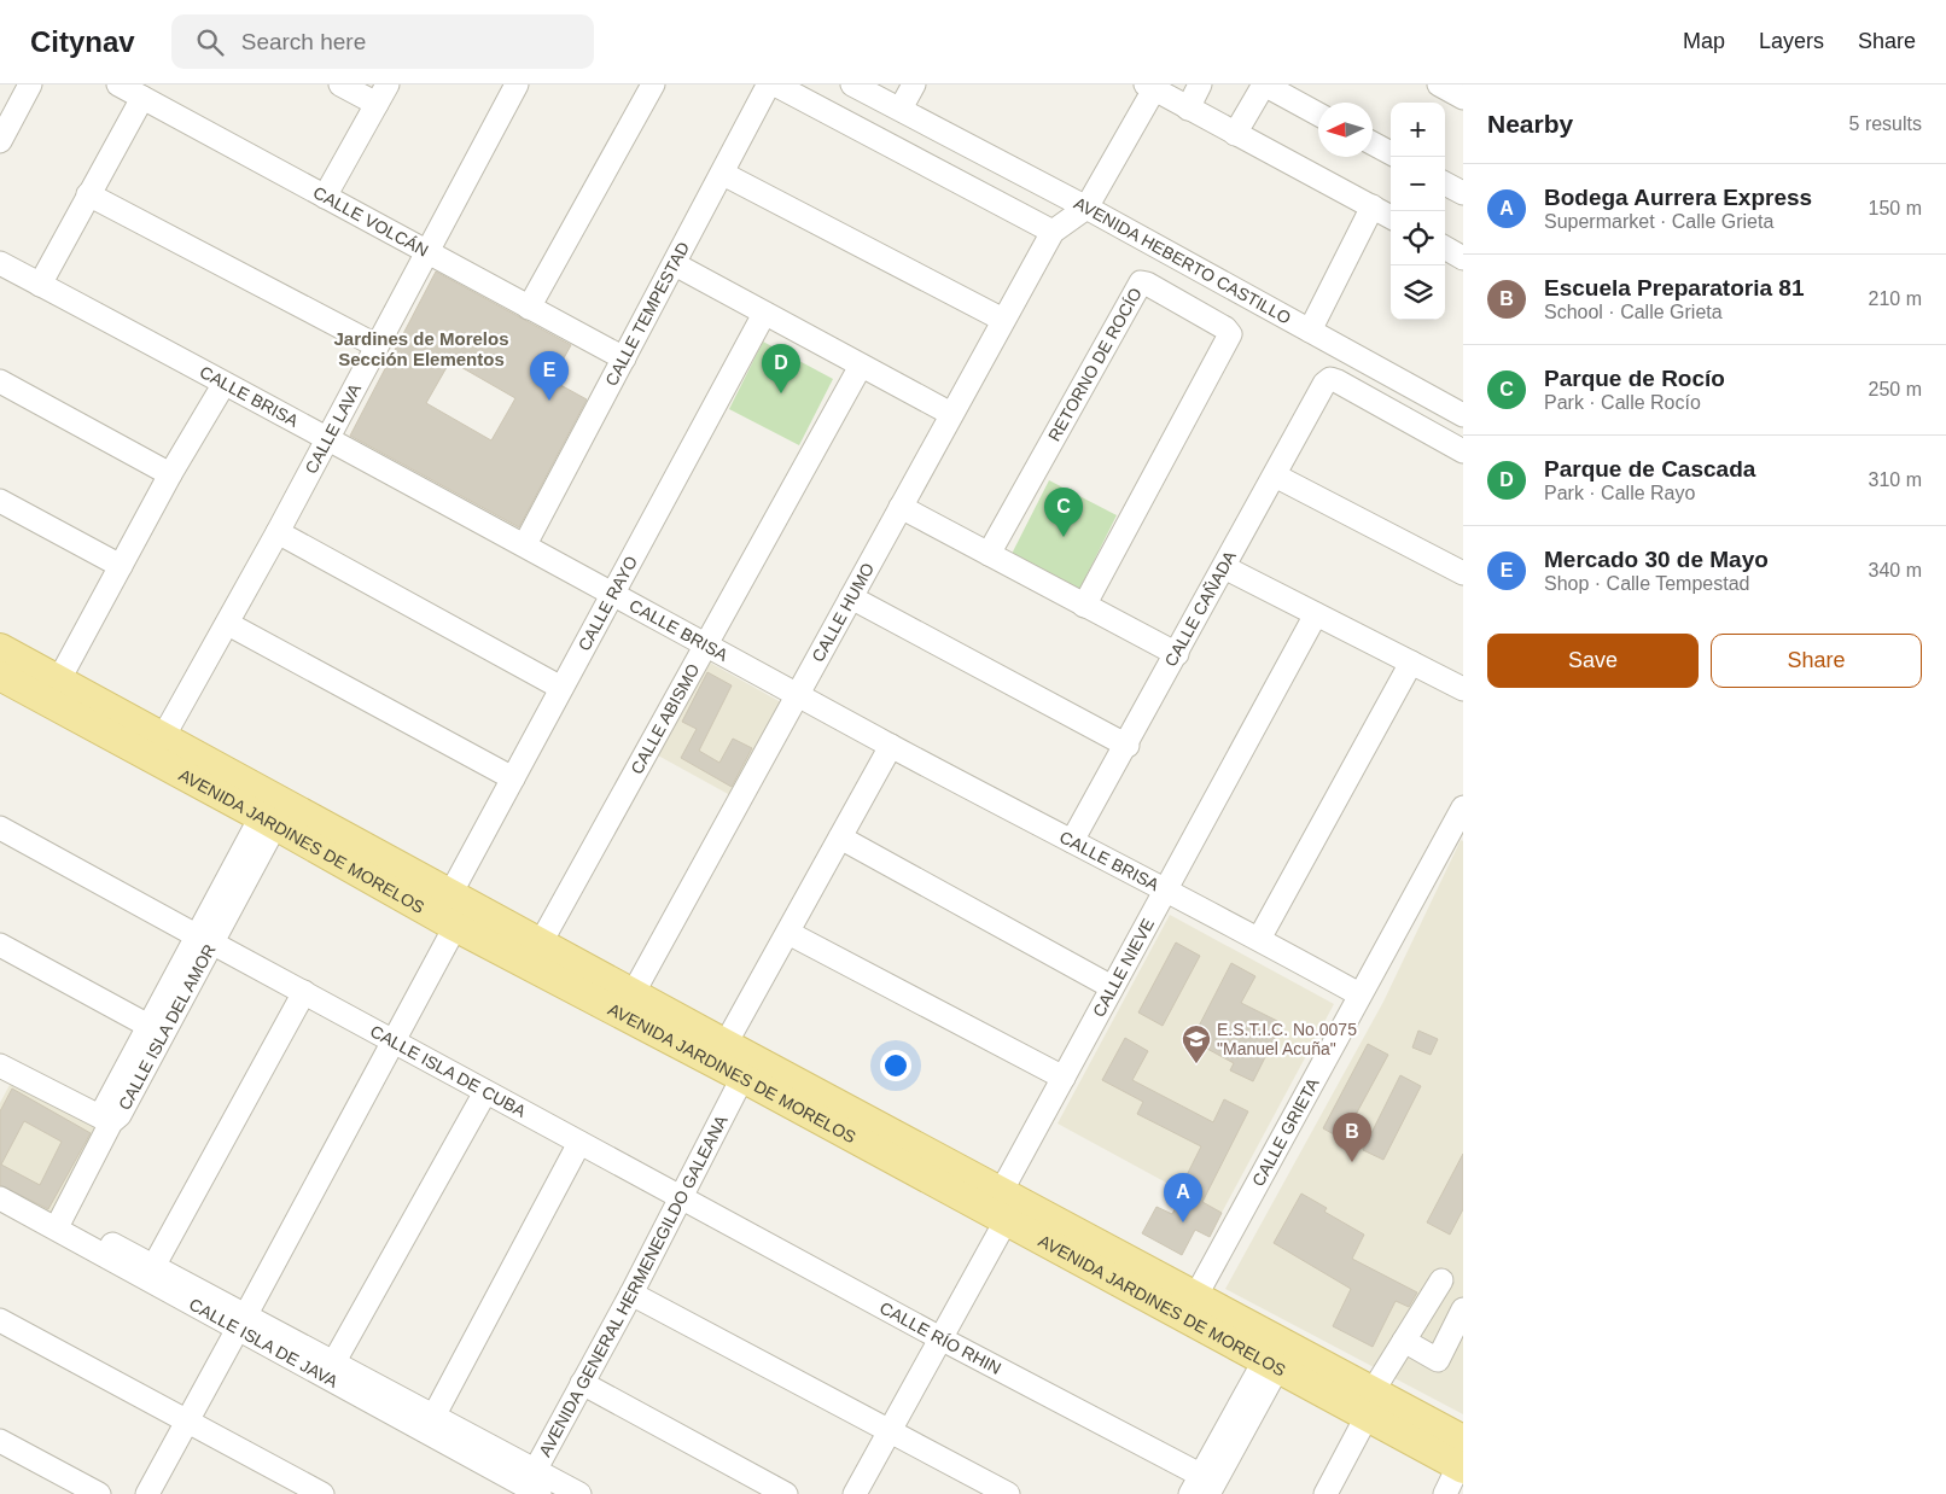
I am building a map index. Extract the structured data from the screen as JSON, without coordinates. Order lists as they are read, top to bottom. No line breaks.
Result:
{"streets":{"main road":["AVENIDA JARDINES DE MORELOS"],"street":["CALLE VOLCÁN","AVENIDA HEBERTO CASTILLO","CALLE TEMPESTAD","RETORNO DE ROCÍO","CALLE BRISA","CALLE LAVA","CALLE RAYO","CALLE CAÑADA","CALLE HUMO","CALLE ABISMO","CALLE NIEVE","CALLE ISLA DEL AMOR","CALLE ISLA DE CUBA","CALLE GRIETA","AVENIDA GENERAL HERMENEGILDO GALEANA","CALLE RÍO RHIN","CALLE ISLA DE JAVA"]},"crossings":[["CALLE VOLCÁN","CALLE TEMPESTAD"],["CALLE VOLCÁN","CALLE LAVA"],["CALLE TEMPESTAD","CALLE BRISA"],["CALLE BRISA","CALLE LAVA"],["CALLE BRISA","CALLE RAYO"],["CALLE BRISA","CALLE CAÑADA"],["CALLE BRISA","CALLE HUMO"],["CALLE BRISA","CALLE ABISMO"],["CALLE BRISA","CALLE NIEVE"],["CALLE BRISA","CALLE GRIETA"],["CALLE LAVA","AVENIDA JARDINES DE MORELOS"],["CALLE RAYO","AVENIDA JARDINES DE MORELOS"],["CALLE HUMO","AVENIDA JARDINES DE MORELOS"],["CALLE ABISMO","AVENIDA JARDINES DE MORELOS"],["AVENIDA JARDINES DE MORELOS","CALLE NIEVE"],["AVENIDA JARDINES DE MORELOS","CALLE ISLA DEL AMOR"],["AVENIDA JARDINES DE MORELOS","CALLE GRIETA"],["AVENIDA JARDINES DE MORELOS","AVENIDA GENERAL HERMENEGILDO GALEANA"],["CALLE ISLA DEL AMOR","CALLE ISLA DE CUBA"],["CALLE ISLA DEL AMOR","CALLE ISLA DE JAVA"],["CALLE ISLA DE CUBA","AVENIDA GENERAL HERMENEGILDO GALEANA"],["CALLE ISLA DE CUBA","CALLE RÍO RHIN"],["AVENIDA GENERAL HERMENEGILDO GALEANA","CALLE RÍO RHIN"],["AVENIDA GENERAL HERMENEGILDO GALEANA","CALLE ISLA DE JAVA"]],"districts":["Jardines de Morelos Sección Elementos"],"places":{"school or university":["E.S.T.I.C. No.0075 \"Manuel Acuña\""]},"north":"left","page":{"header":"Citynav","search":"Search here","nav":["Map","Layers","Share"],"heading":["Nearby","5 results"],"map_buttons":["+","−"],"list":[{"mark":"A","name":"Bodega Aurrera Express","note":"Supermarket · Calle Grieta","value":"150 m"},{"mark":"B","name":"Escuela Preparatoria 81","note":"School · Calle Grieta","value":"210 m"},{"mark":"C","name":"Parque de Rocío","note":"Park · Calle Rocío","value":"250 m"},{"mark":"D","name":"Parque de Cascada","note":"Park · Calle Rayo","value":"310 m"},{"mark":"E","name":"Mercado 30 de Mayo","note":"Shop · Calle Tempestad","value":"340 m"}],"pins":["D","E","C","B","A"],"buttons":["Save","Share"]}}
